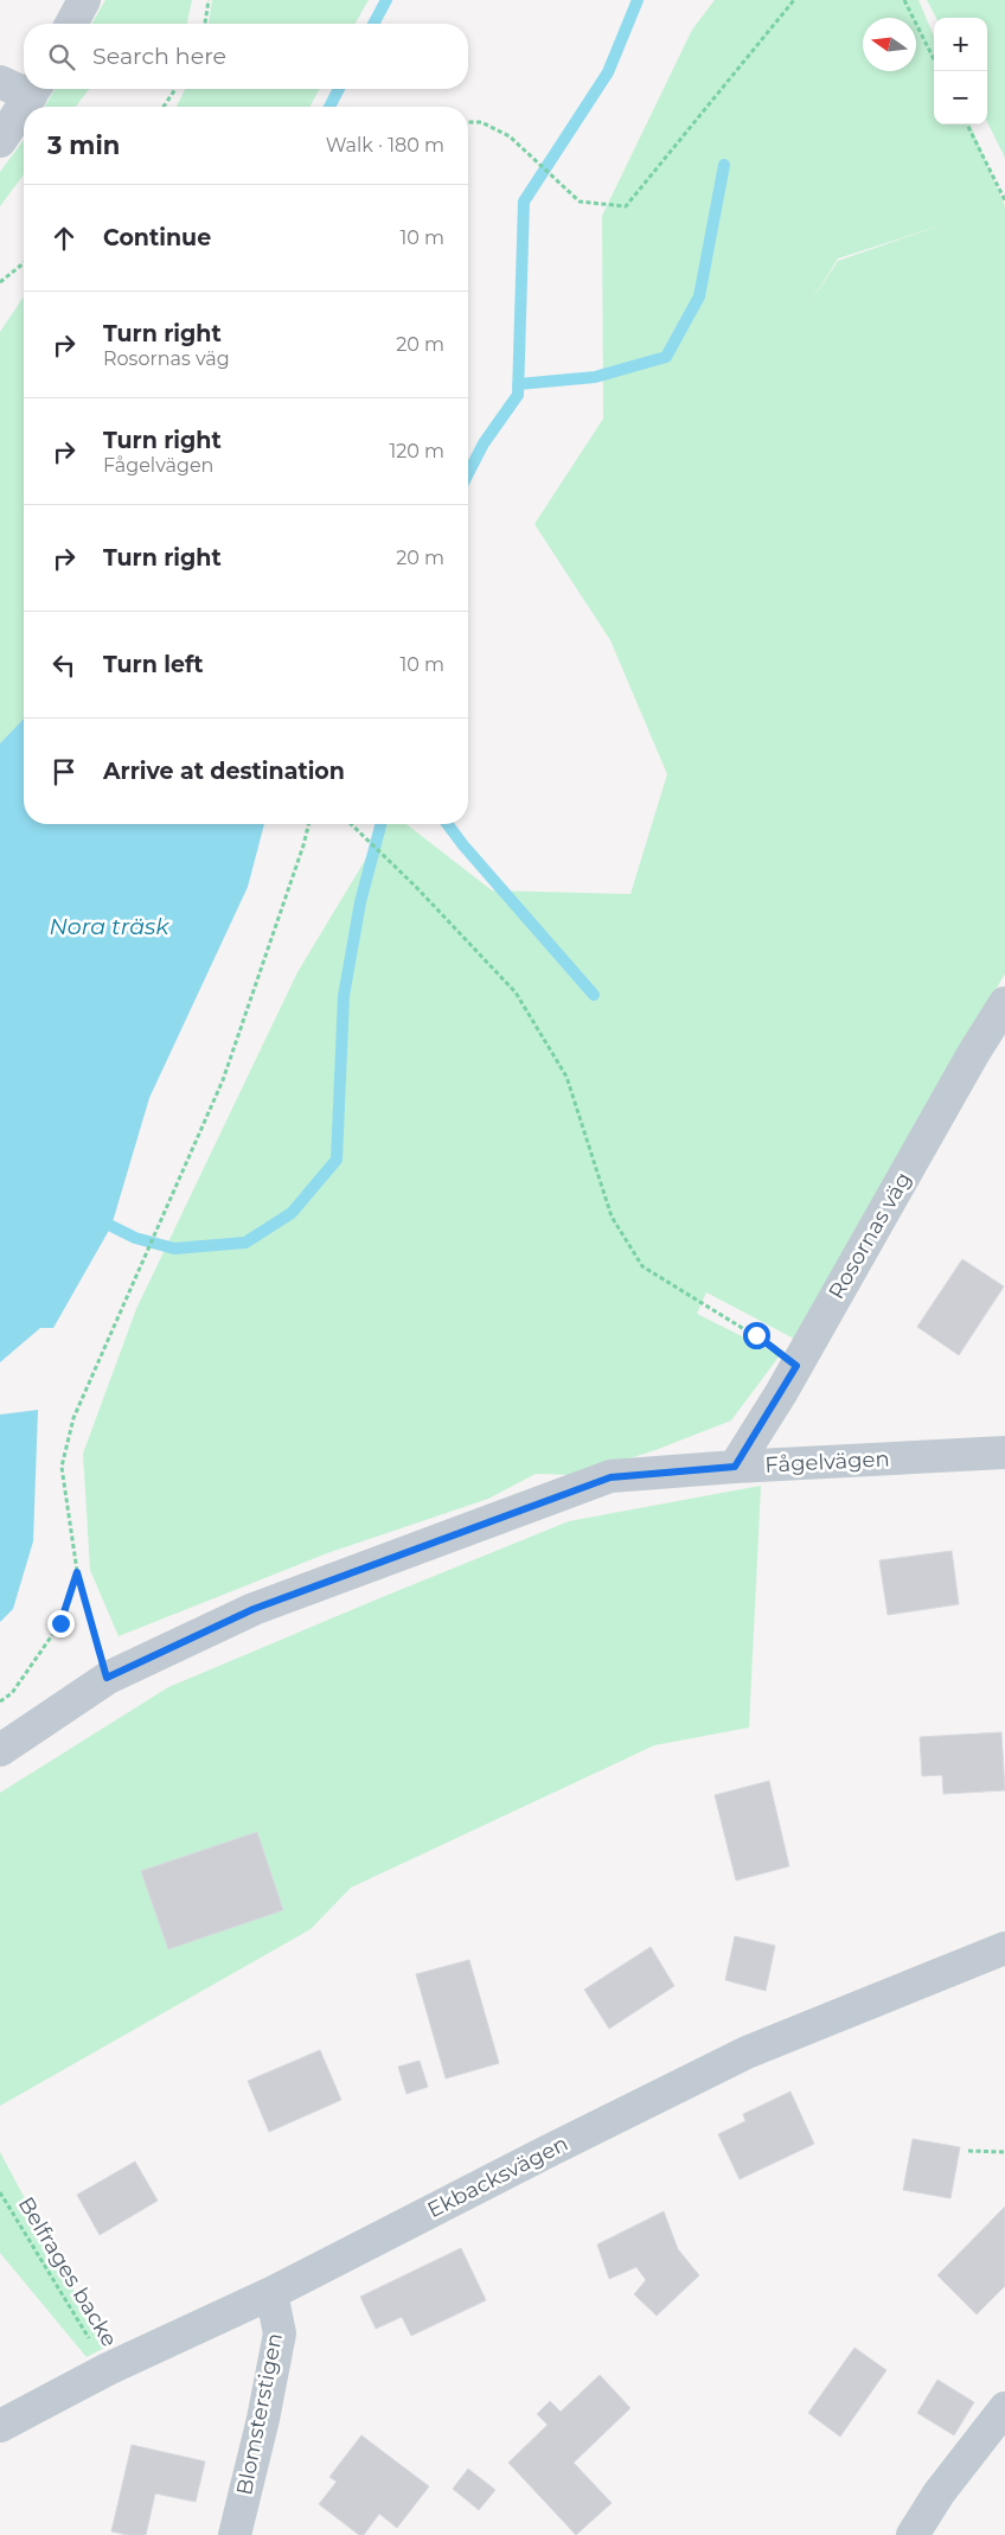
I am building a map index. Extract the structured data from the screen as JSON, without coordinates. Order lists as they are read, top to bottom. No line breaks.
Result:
{"streets":{"street":["Rosornas väg","Fågelvägen","Ekbacksvägen","Blomsterstigen"],"path":["Belfrages backe"]},"crossings":[["Rosornas väg","Fågelvägen"],["Ekbacksvägen","Belfrages backe"],["Ekbacksvägen","Blomsterstigen"]],"water":["Nora träsk"],"north":"left","page":{"map_buttons":["+","−"],"search":"Search here","heading":["3 min","Walk · 180 m"],"list":[["Continue","10 m"],["Turn right","Rosornas väg","20 m"],["Turn right","Fågelvägen","120 m"],["Turn right","20 m"],["Turn left","10 m"],"Arrive at destination"]}}
